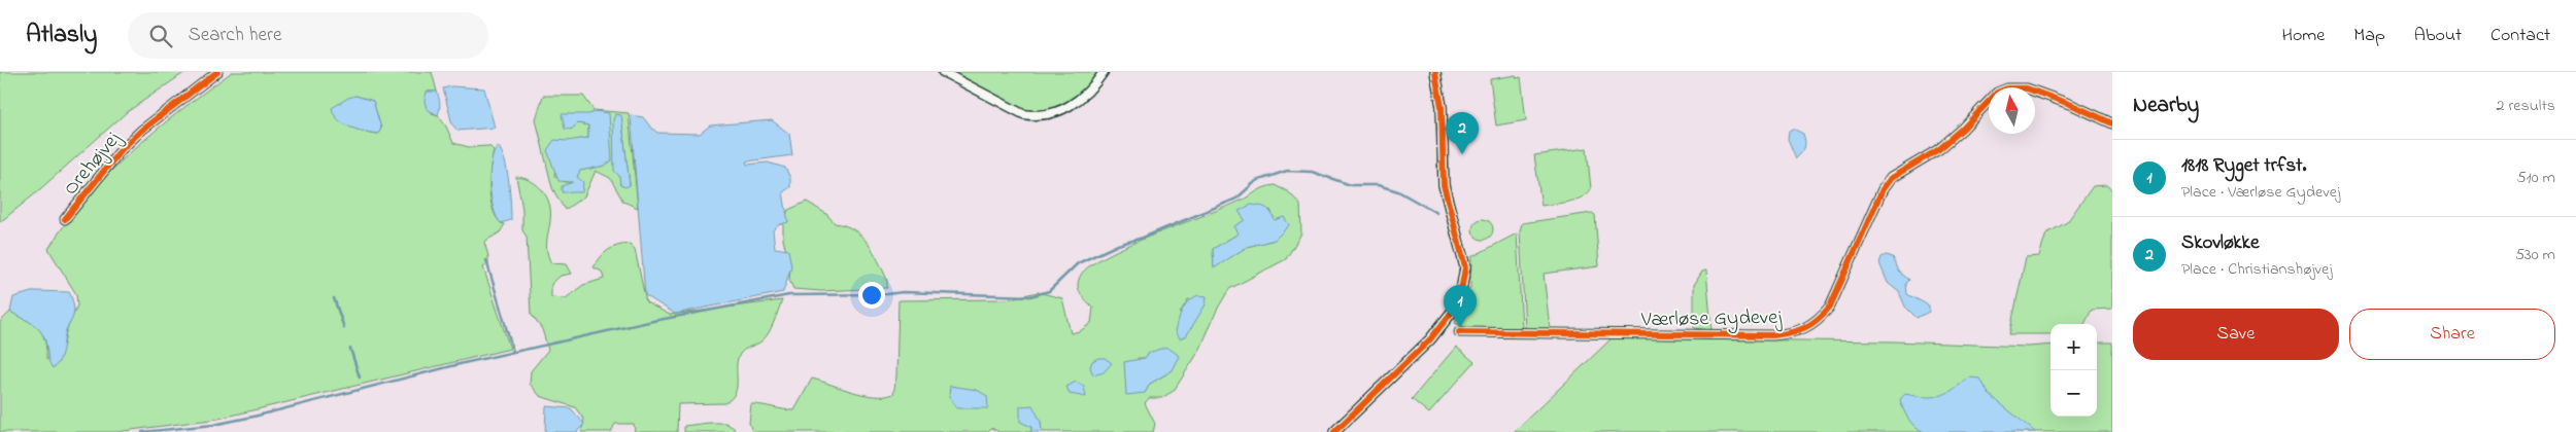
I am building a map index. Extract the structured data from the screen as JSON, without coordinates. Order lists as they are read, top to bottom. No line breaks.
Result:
{"streets":{"street":["Orehøjvej","Værløse Gydevej"]},"north":"top","page":{"header":"Atlasly","search":"Search here","nav":["Home","Map","About","Contact"],"heading":["Nearby","2 results"],"pins":["2","1"],"list":[{"mark":"1","name":"1818 Ryget trfst.","note":"Place · Værløse Gydevej","value":"510 m"},{"mark":"2","name":"Skovløkke","note":"Place · Christianshøjvej","value":"530 m"}],"buttons":["Save","Share"],"map_buttons":["+","−"]}}
